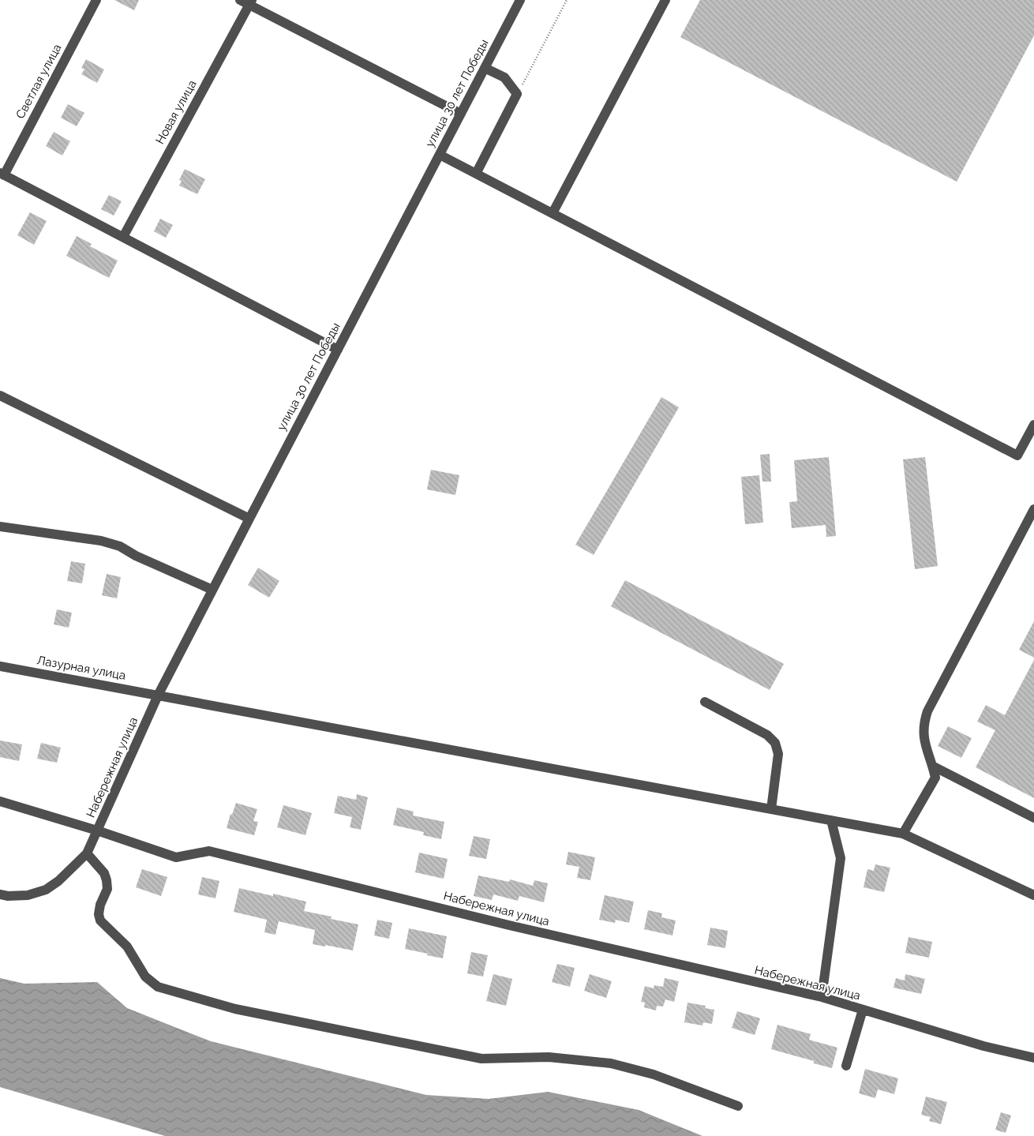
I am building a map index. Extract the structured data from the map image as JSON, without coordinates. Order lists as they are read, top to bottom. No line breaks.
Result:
{"streets":{"street":["Светлая улица","улица 30 лет Победы","Новая улица","Лазурная улица","Набережная улица"]},"crossings":[["улица 30 лет Победы","Набережная улица"],["Лазурная улица","Набережная улица"]]}
